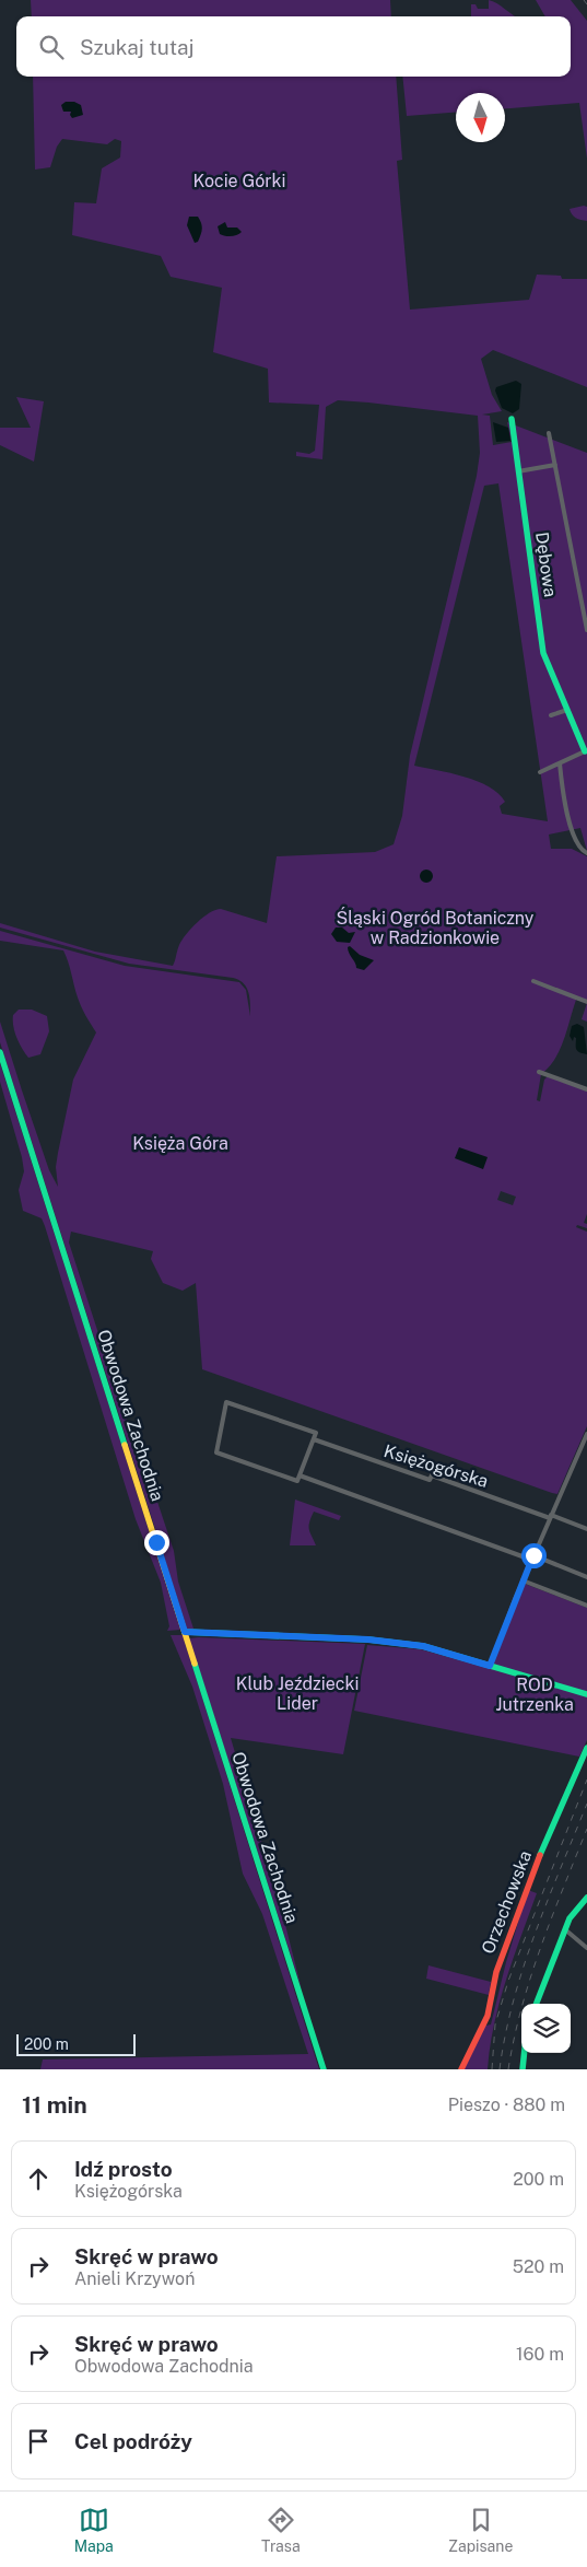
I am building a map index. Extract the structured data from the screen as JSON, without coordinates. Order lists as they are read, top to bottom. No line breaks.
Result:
{"streets":{"street":["Dębowa","Obwodowa Zachodnia","Księżogórska","Orzechowska"]},"parks":["Kocie Górki","Śląski Ogród Botaniczny w Radzionkowie","Księża Góra","Klub Jeździecki Lider","ROD Jutrzenka"],"scale_bar":"200 m","north":"bottom","page":{"search":"Szukaj tutaj","scale":"200 m","heading":["11 min","Pieszo · 880 m"],"list":[["Idź prosto","Księżogórska","200 m"],["Skręć w prawo","Anieli Krzywoń","520 m"],["Skręć w prawo","Obwodowa Zachodnia","160 m"],"Cel podróży"],"nav":["Mapa","Trasa","Zapisane"]}}
